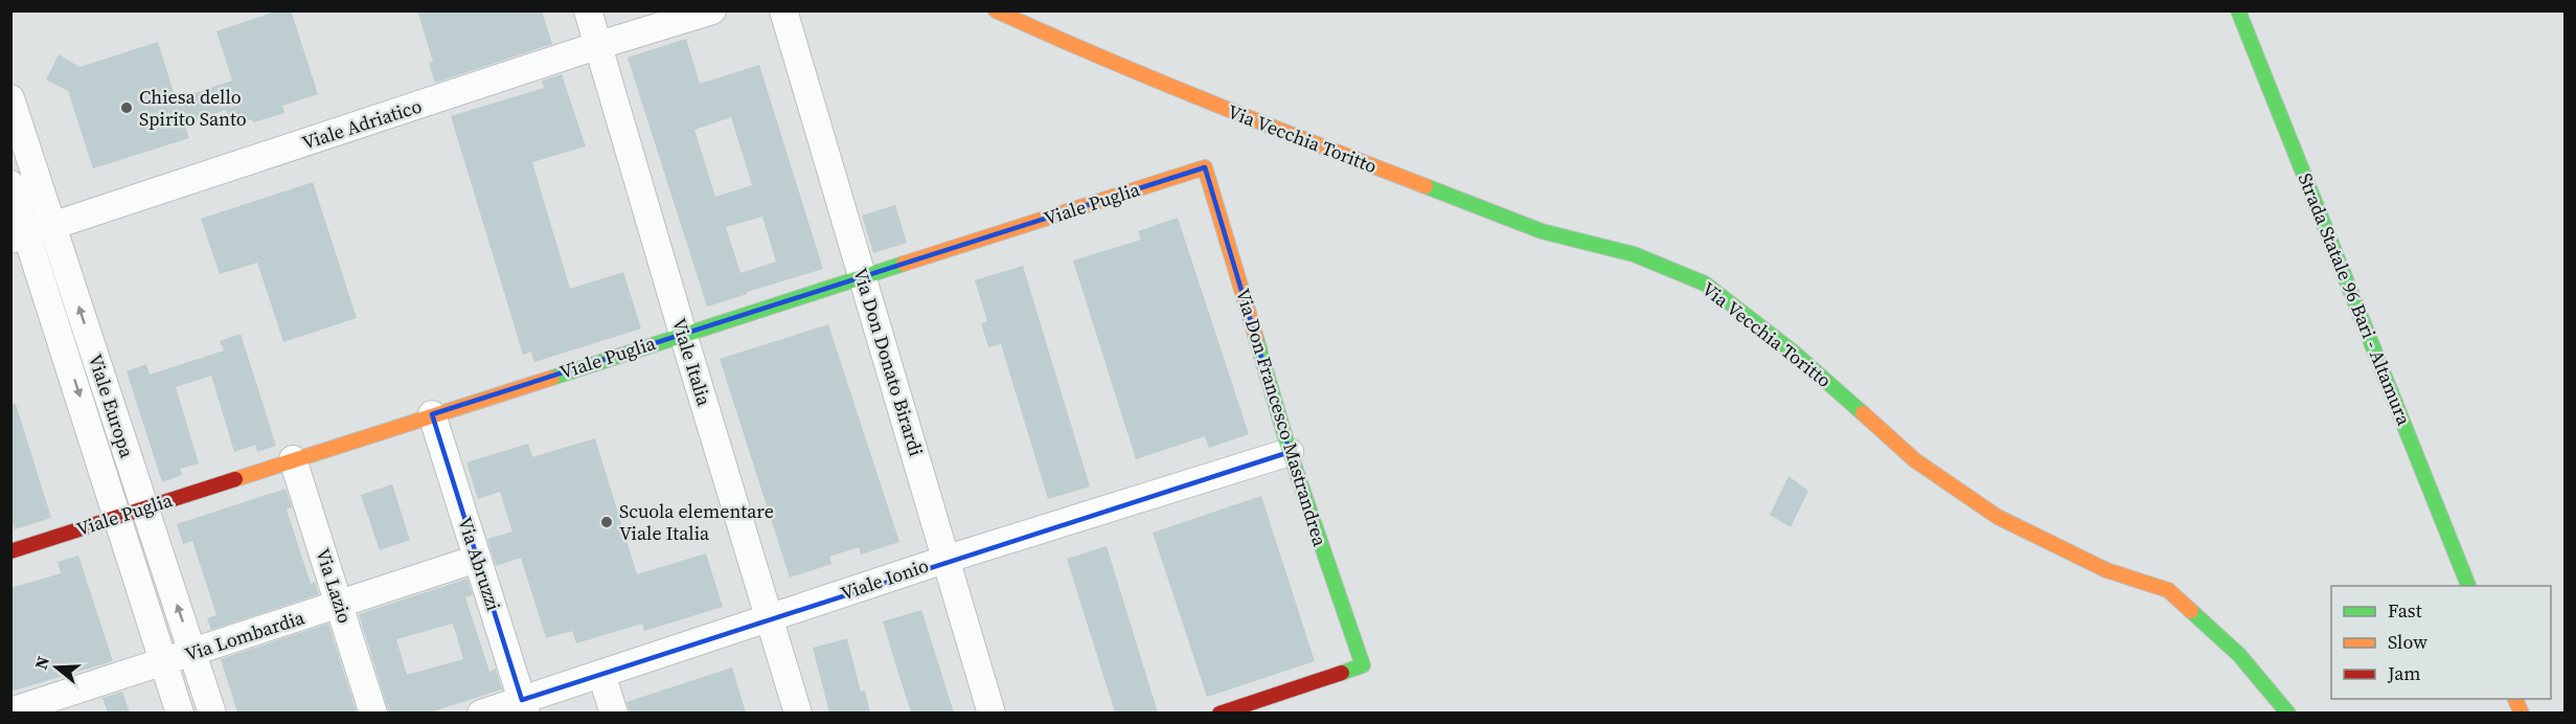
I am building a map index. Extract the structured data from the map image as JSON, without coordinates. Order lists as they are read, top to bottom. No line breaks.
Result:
{"streets":{"street":["Viale Adriatico","Via Vecchia Toritto","Viale Puglia","Strada Statale 96 Bari - Altamura","Viale Italia","Via Don Donato Birardi","Viale Europa","Via Don Francesco Mastrandrea","Via Abruzzi","Viale Ionio","Via Lazio","Via Lombardia"]},"crossings":[["Viale Adriatico","Viale Italia"],["Viale Adriatico","Viale Europa"],["Viale Puglia","Viale Italia"],["Viale Puglia","Via Don Donato Birardi"],["Viale Puglia","Viale Europa"],["Viale Puglia","Via Don Francesco Mastrandrea"],["Viale Puglia","Via Abruzzi"],["Viale Puglia","Via Lazio"],["Viale Italia","Viale Ionio"],["Via Don Donato Birardi","Viale Ionio"],["Viale Europa","Via Lombardia"],["Via Don Francesco Mastrandrea","Viale Ionio"],["Via Abruzzi","Viale Ionio"],["Via Abruzzi","Via Lombardia"],["Via Lazio","Via Lombardia"]],"places":["Chiesa dello Spirito Santo","Scuola elementare Viale Italia"],"legend":["Fast","Slow","Jam"],"north":"left"}
